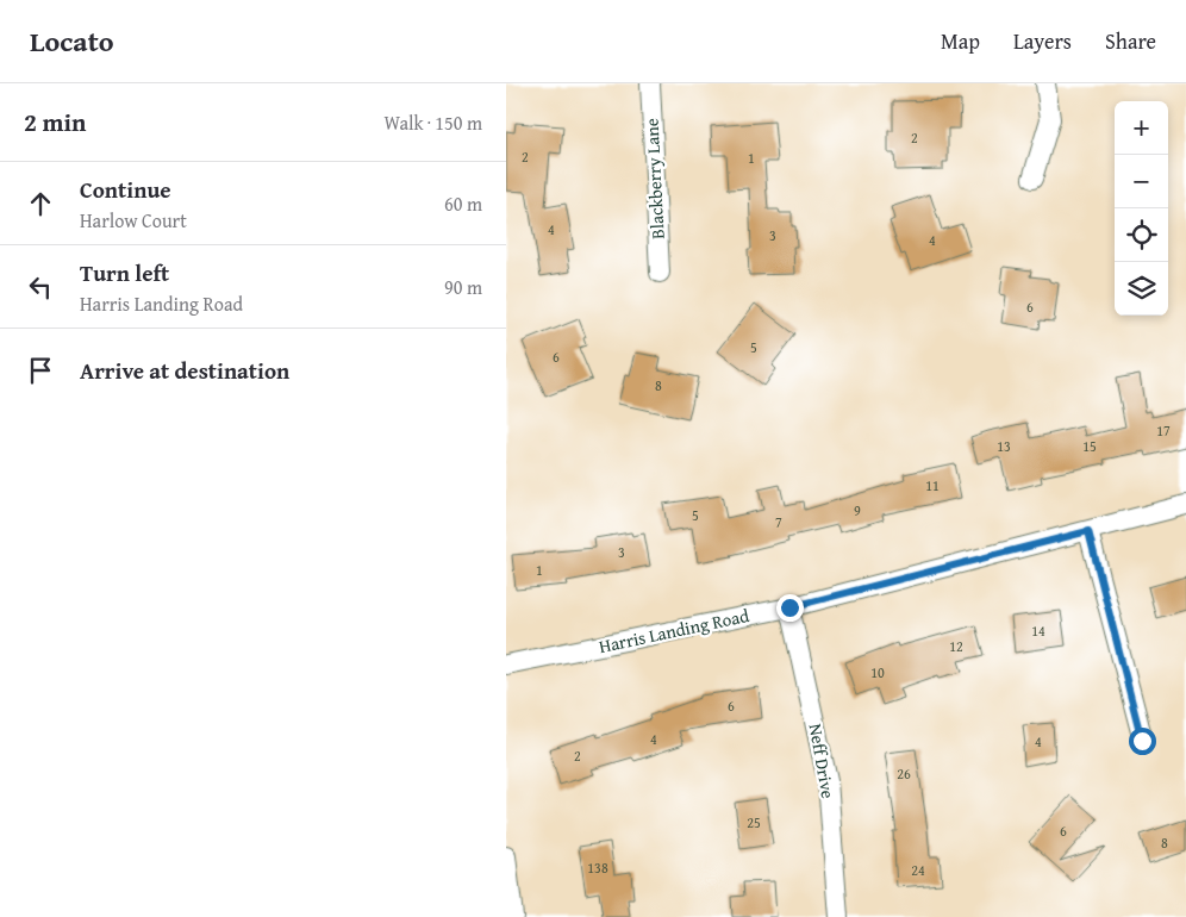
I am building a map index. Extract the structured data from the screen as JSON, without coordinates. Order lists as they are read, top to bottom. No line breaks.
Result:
{"streets":{"street":["Blackberry Lane","Harris Landing Road","Neff Drive"]},"crossings":[["Harris Landing Road","Neff Drive"]],"house_numbers":["2","2","1","4","3","4","6","5","6","8","17","13","15","11","9","5","7","3","1","14","12","10","6","4","4","2","26","25","6","8","138","24"],"page":{"header":"Locato","nav":["Map","Layers","Share"],"heading":["2 min","Walk · 150 m"],"map_buttons":["+","−"],"list":[["Continue","Harlow Court","60 m"],["Turn left","Harris Landing Road","90 m"],"Arrive at destination"]}}
